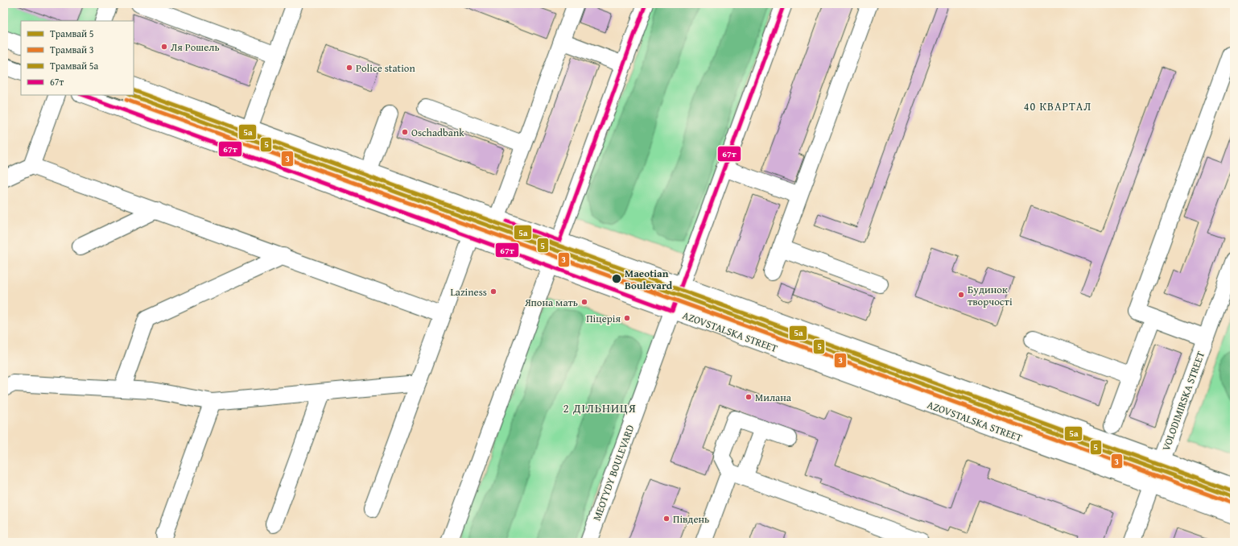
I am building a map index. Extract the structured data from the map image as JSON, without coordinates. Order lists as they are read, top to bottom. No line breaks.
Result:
{"streets":{"street":["AZOVSTALSKA STREET","VOLODIMIRSKA STREET","MEOTYDY BOULEVARD"]},"crossings":[["AZOVSTALSKA STREET","VOLODIMIRSKA STREET"],["AZOVSTALSKA STREET","MEOTYDY BOULEVARD"]],"districts":["40 КВАРТАЛ","2 ДІЛЬНИЦЯ"],"places":["Ля Рошель","Police station","Oschadbank","Maeotian Boulevard","Laziness","Будинок творчості","Япона мать","Піцерія","Милана","Південь"],"lines":["transit line 67т","tram line 5а","tram line 5","tram line 3"],"legend":["Трамвай 5","Трамвай 3","Трамвай 5а","67т"]}
